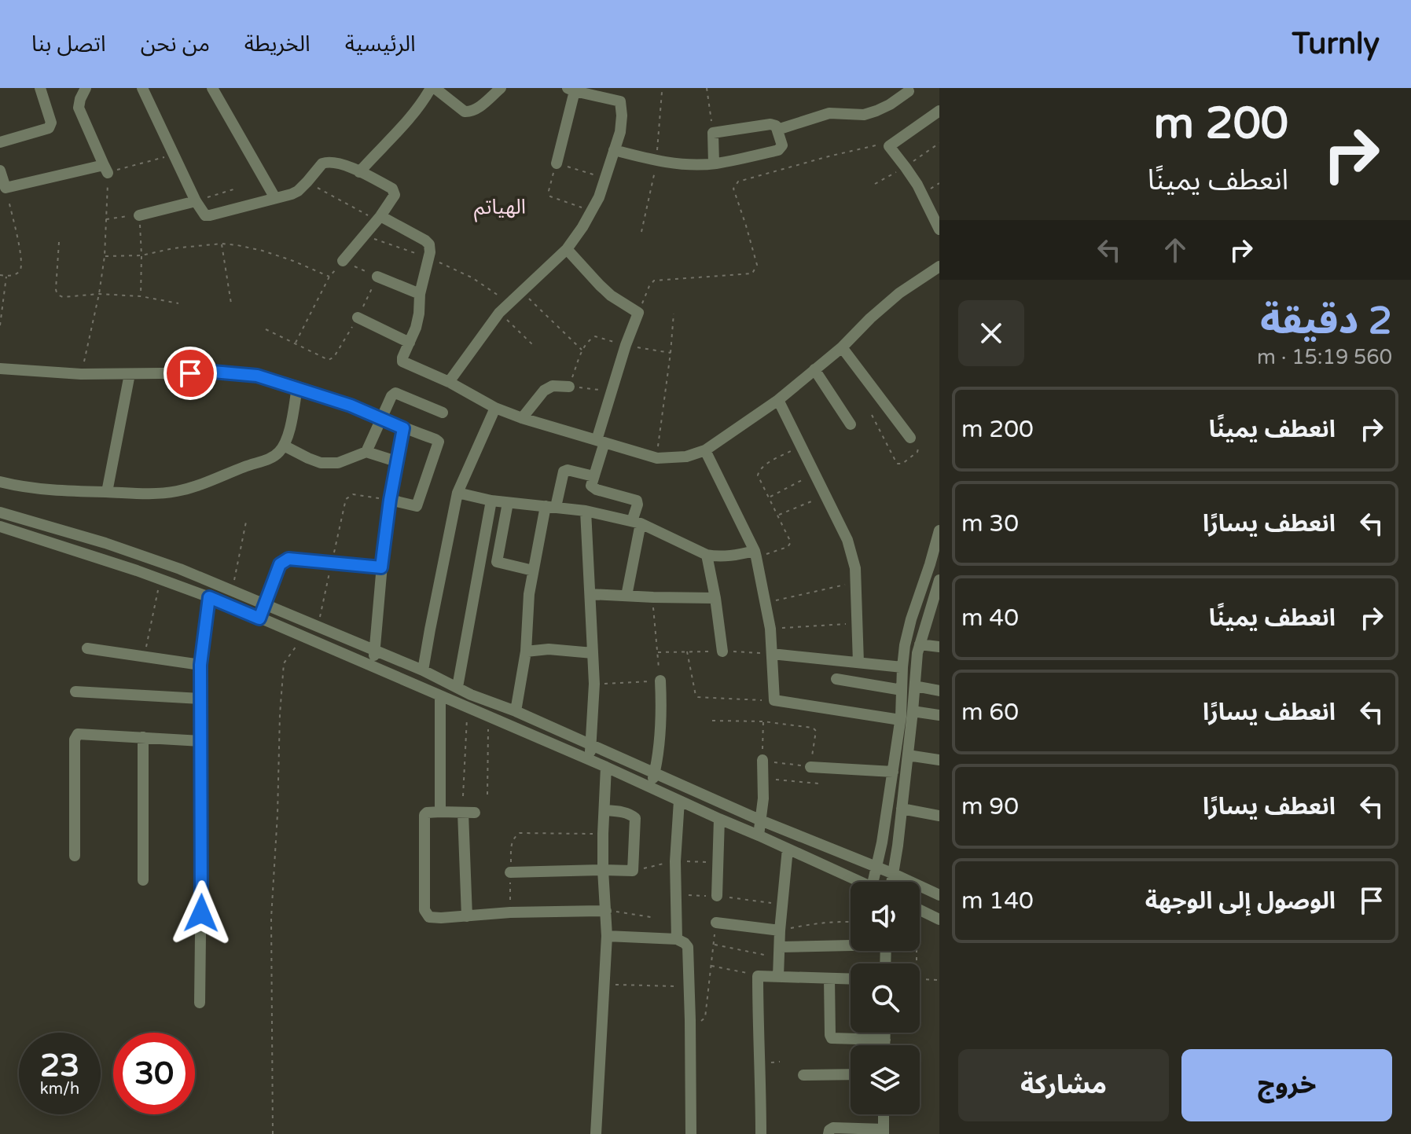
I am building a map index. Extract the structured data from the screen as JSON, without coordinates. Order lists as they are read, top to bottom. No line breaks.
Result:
{"districts":["الهياتم"],"page":{"header":"Turnly","nav":["الرئيسية","الخريطة","من نحن","اتصل بنا"],"turn":["200 m","انعطف يمينًا"],"heading":["2 دقيقة","560 m · 15:19"],"list":[{"name":"انعطف يمينًا","value":"200 m"},{"name":"انعطف يسارًا","value":"30 m"},{"name":"انعطف يمينًا","value":"40 m"},{"name":"انعطف يسارًا","value":"60 m"},{"name":"انعطف يسارًا","value":"90 m"},{"name":"الوصول إلى الوجهة","value":"140 m"}],"speed":"23 km/h","limit":"30","buttons":["خروج","مشاركة"]}}
